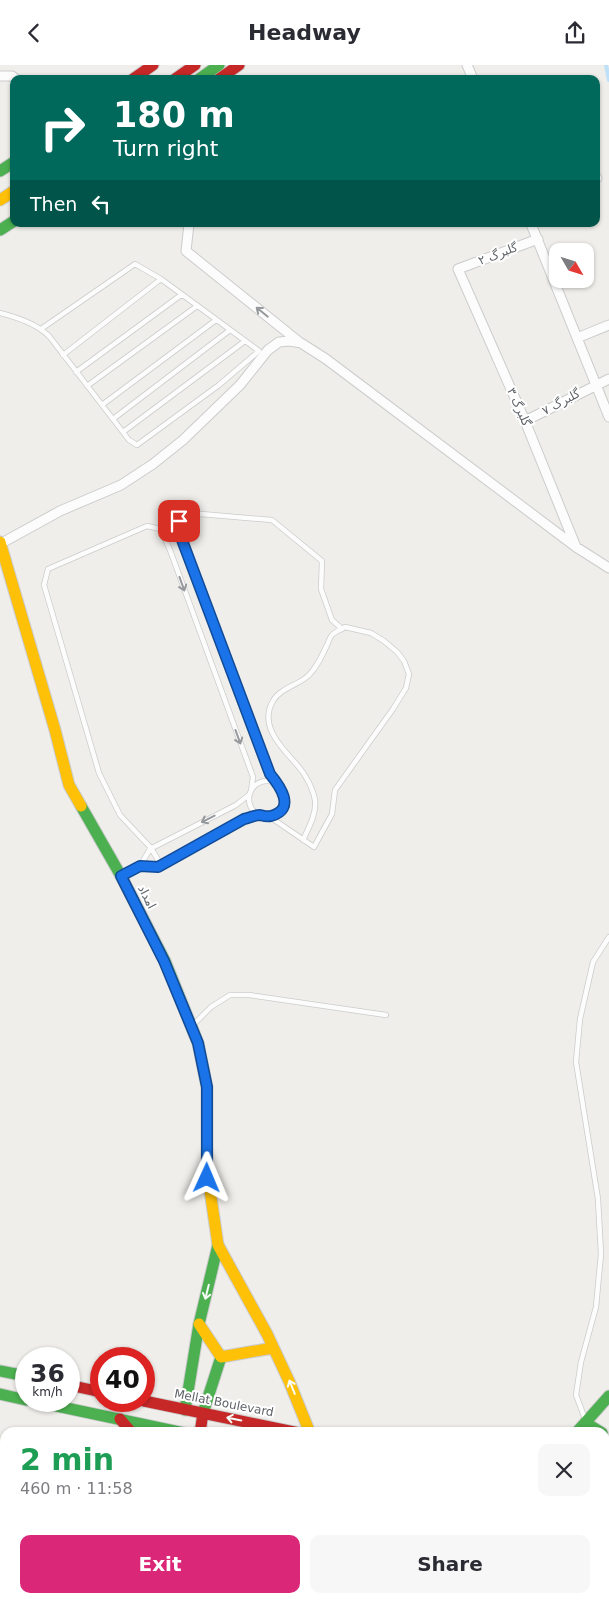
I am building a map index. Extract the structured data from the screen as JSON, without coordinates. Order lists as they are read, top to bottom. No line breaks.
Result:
{"streets":{"main road":["امداد","Mellat Boulevard"],"street":["گلبرگ ۲","گلبرگ ۷","گلبرگ ۳"]},"crossings":[["گلبرگ ۲","گلبرگ ۳"],["گلبرگ ۷","گلبرگ ۳"]],"north":"bottom right","page":{"header":"Headway","turn":["180 m","Turn right"],"then":"Then","speed":"36 km/h","limit":"40","heading":["2 min","460 m · 11:58"],"buttons":["Exit","Share"]}}
